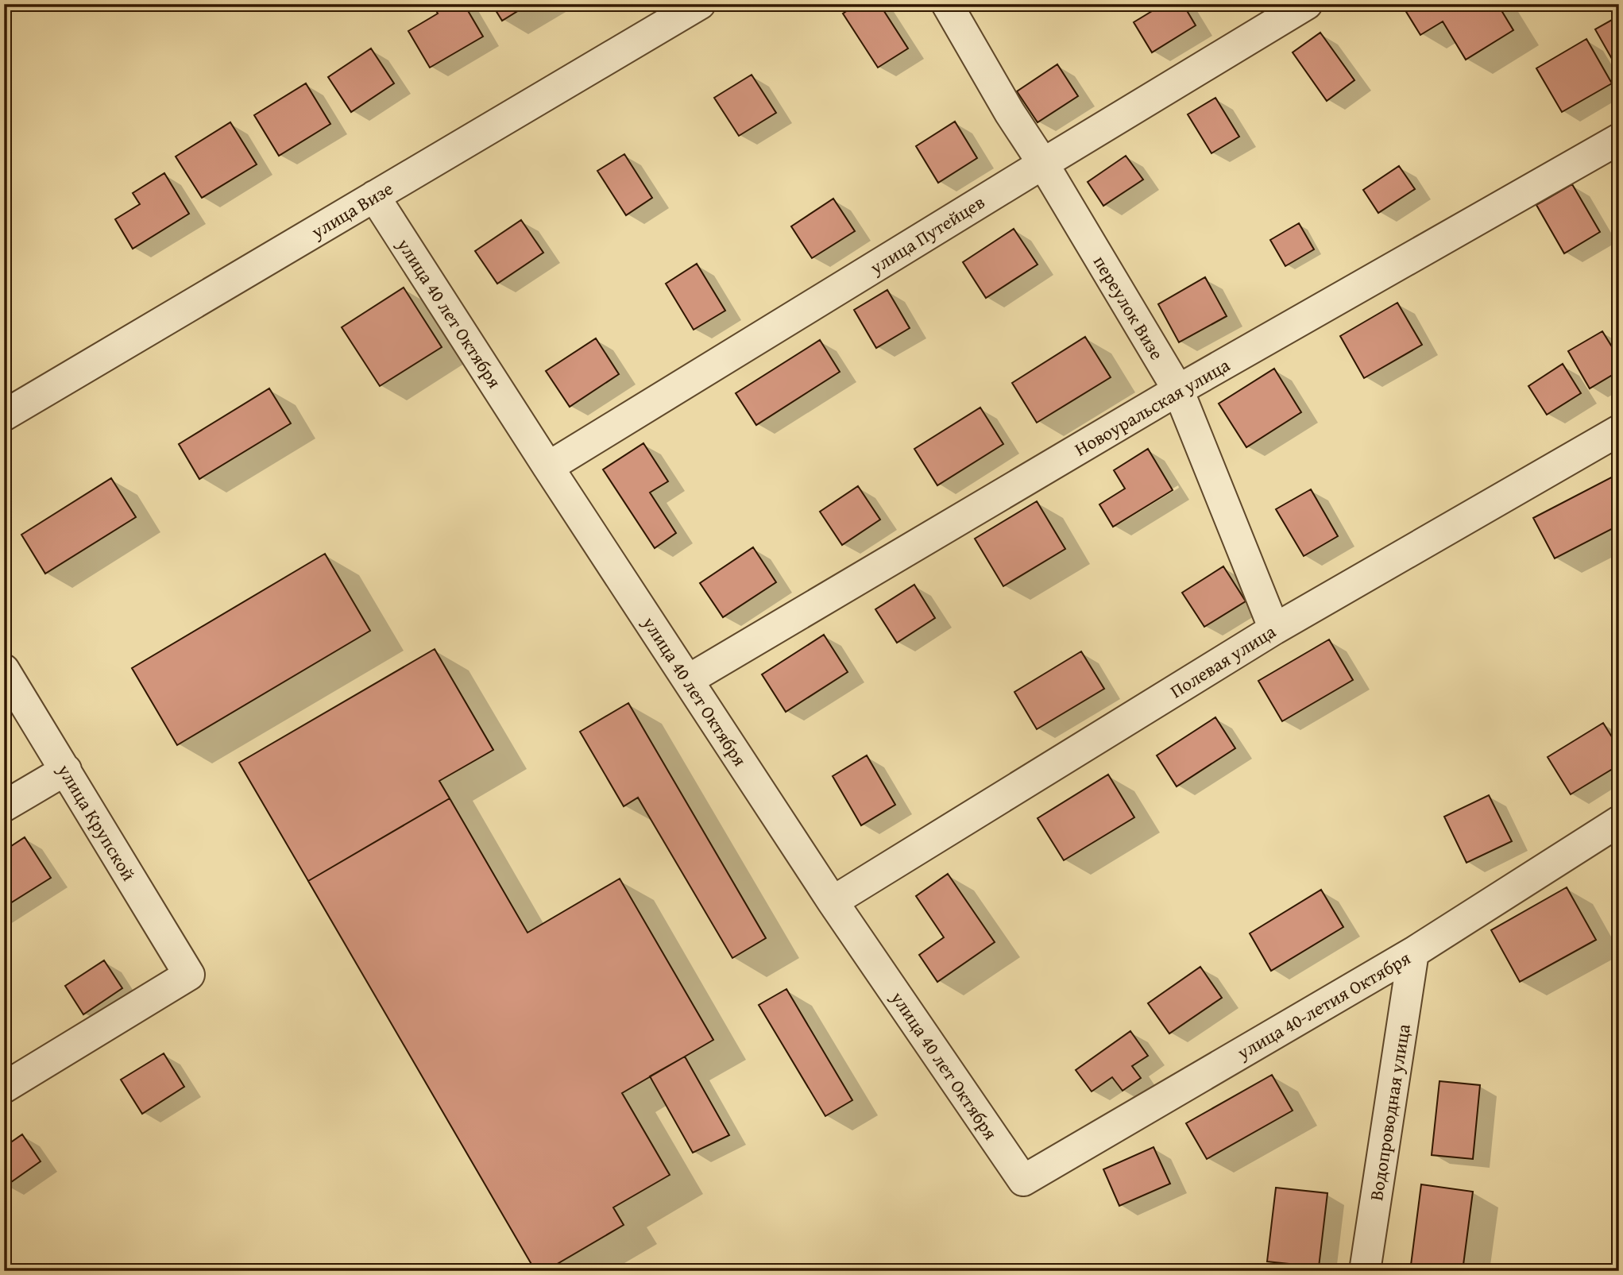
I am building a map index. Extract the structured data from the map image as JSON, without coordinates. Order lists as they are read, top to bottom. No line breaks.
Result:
{"streets":{"street":["улица Визе","улица Путейцев","переулок Визе","улица 40 лет Октября","Новоуральская улица","Полевая улица","улица Крупской","улица 40-летия Октября","Водопроводная улица"]},"crossings":[["улица Визе","улица 40 лет Октября"],["улица Путейцев","переулок Визе"],["улица Путейцев","улица 40 лет Октября"],["переулок Визе","Новоуральская улица"],["переулок Визе","Полевая улица"],["улица 40 лет Октября","Новоуральская улица"],["улица 40 лет Октября","Полевая улица"],["улица 40 лет Октября","улица 40-летия Октября"],["улица 40-летия Октября","Водопроводная улица"]]}
